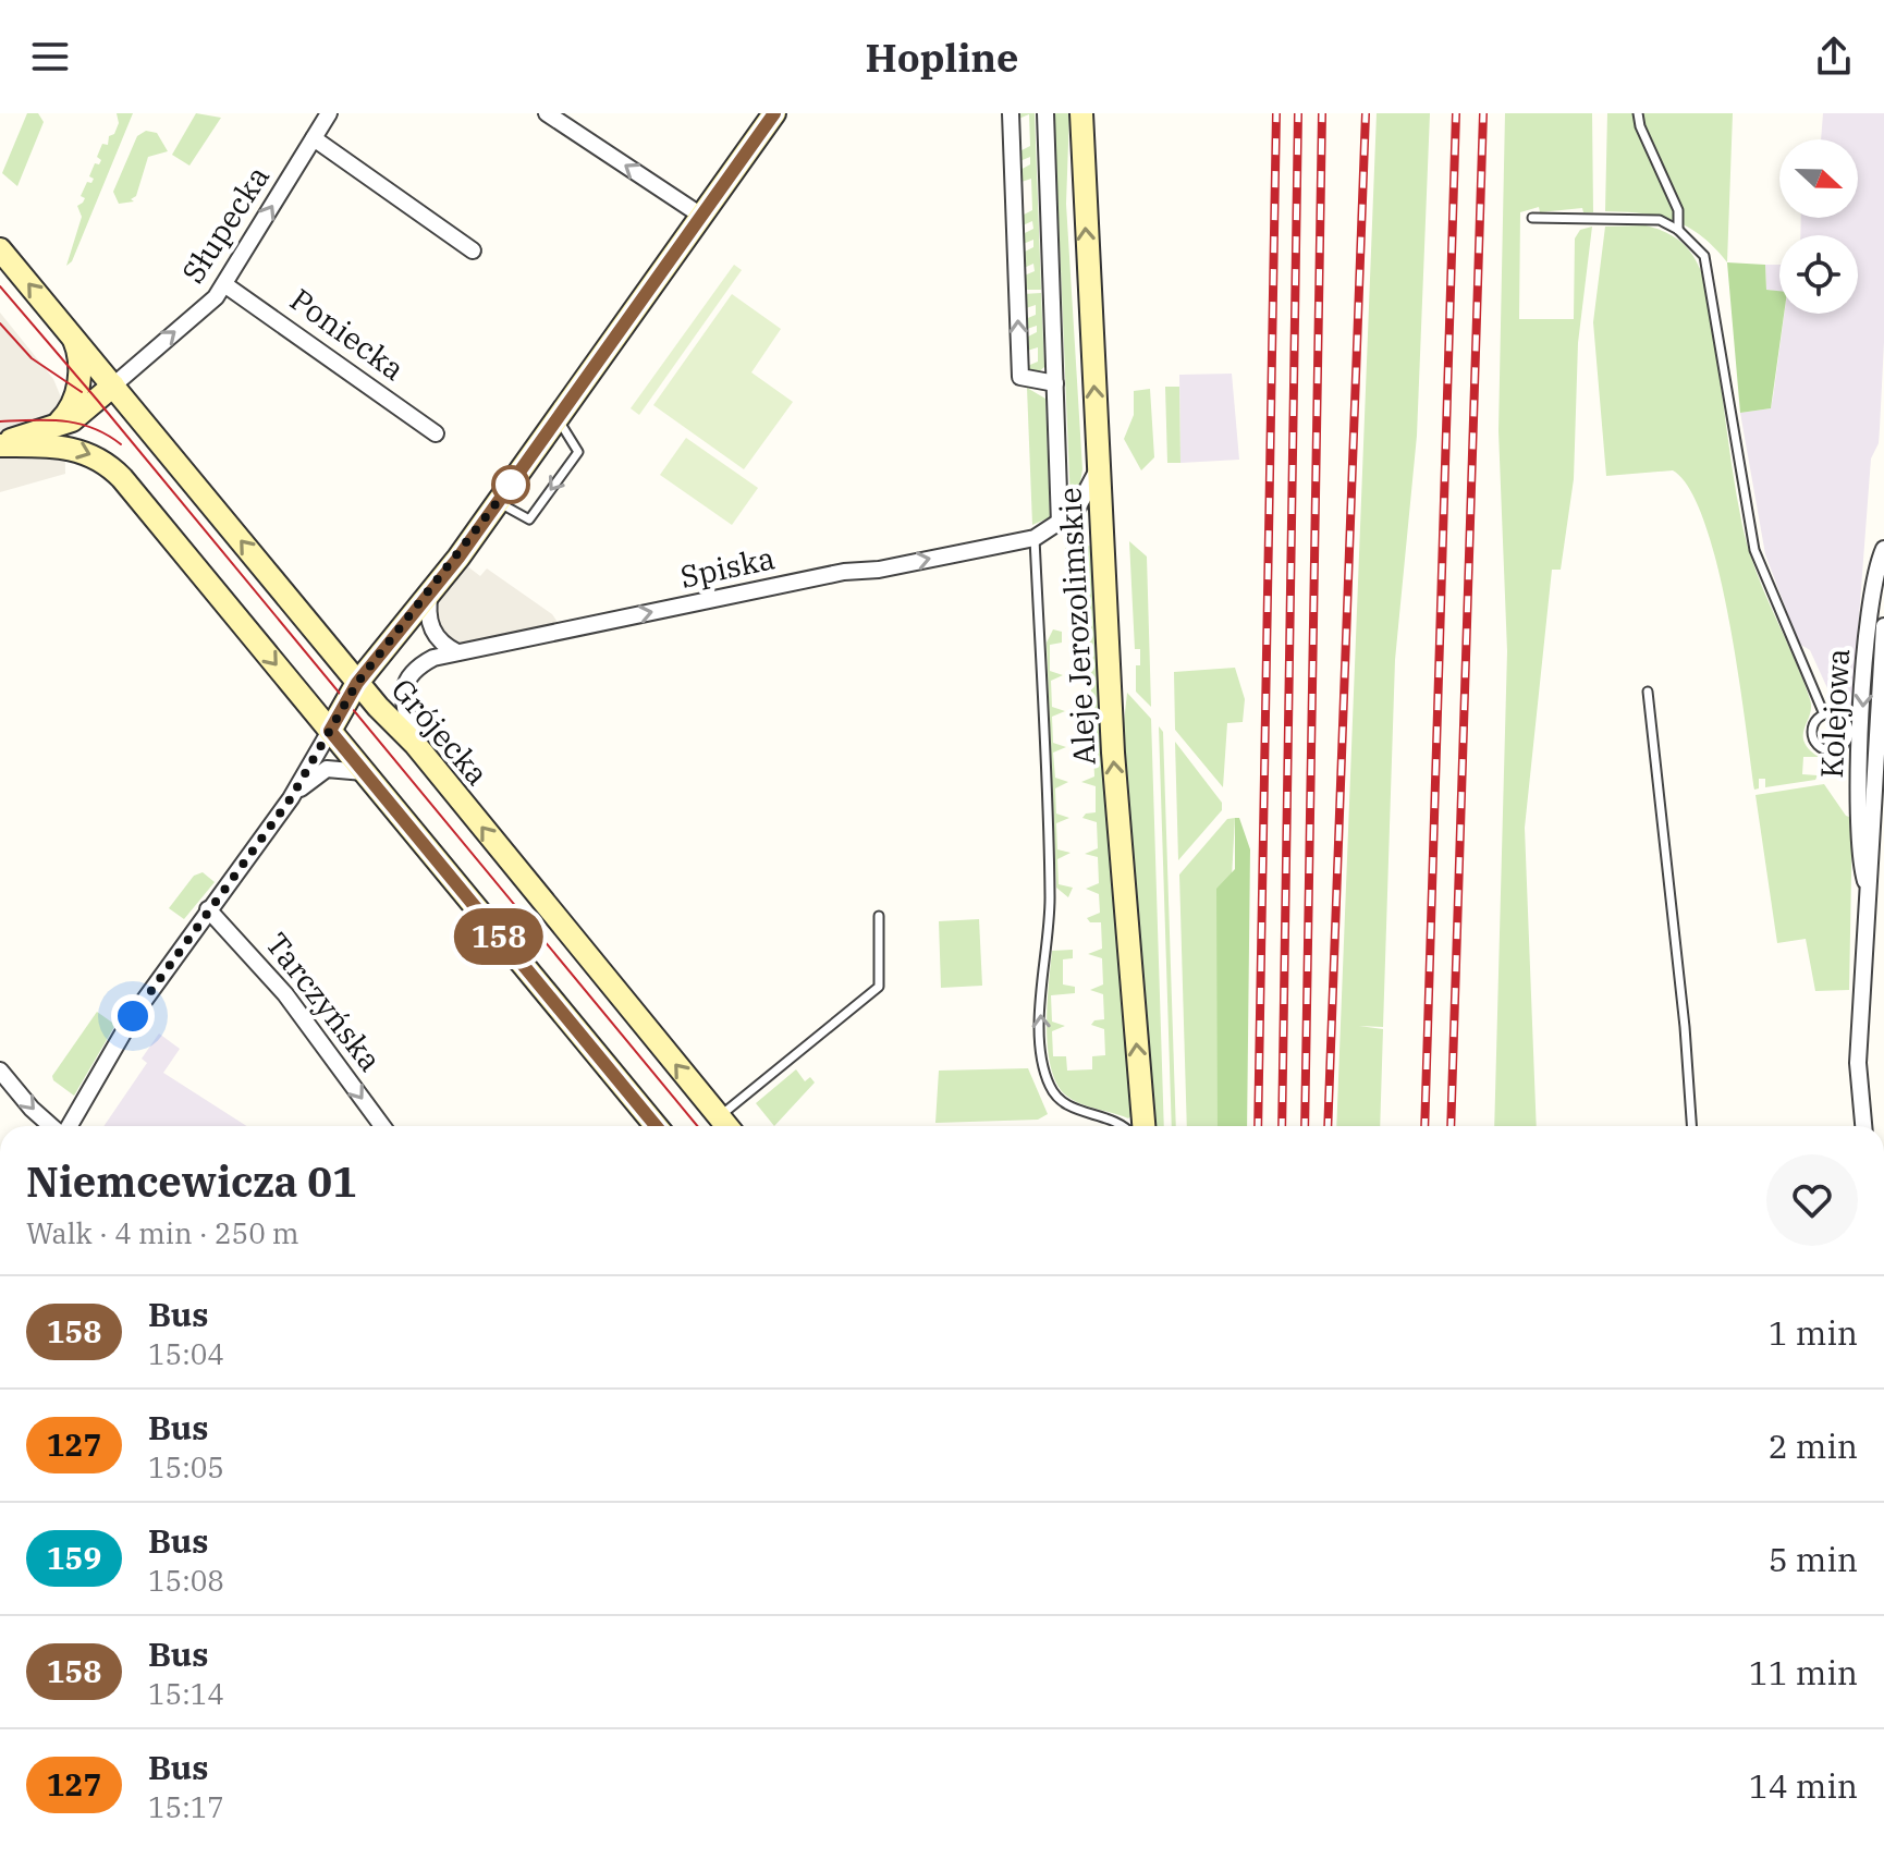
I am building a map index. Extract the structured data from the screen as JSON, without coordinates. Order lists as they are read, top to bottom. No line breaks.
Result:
{"streets":{"main road":["Aleje Jerozolimskie","Grójecka"],"street":["Słupecka","Poniecka","Spiska","Kolejowa","Tarczyńska"]},"crossings":[["Słupecka","Poniecka"],["Słupecka","Grójecka"],["Spiska","Aleje Jerozolimskie"],["Spiska","Grójecka"]],"one_way":["Słupecka","Spiska","Aleje Jerozolimskie","Tarczyńska"],"lines":["bus line 158"],"north":"right","page":{"header":"Hopline","on_map":"158","heading":["Niemcewicza 01","Walk · 4 min · 250 m"],"list":[{"mark":"158","name":"Bus","note":"15:04","value":"1 min"},{"mark":"127","name":"Bus","note":"15:05","value":"2 min"},{"mark":"159","name":"Bus","note":"15:08","value":"5 min"},{"mark":"158","name":"Bus","note":"15:14","value":"11 min"},{"mark":"127","name":"Bus","note":"15:17","value":"14 min"}]}}
